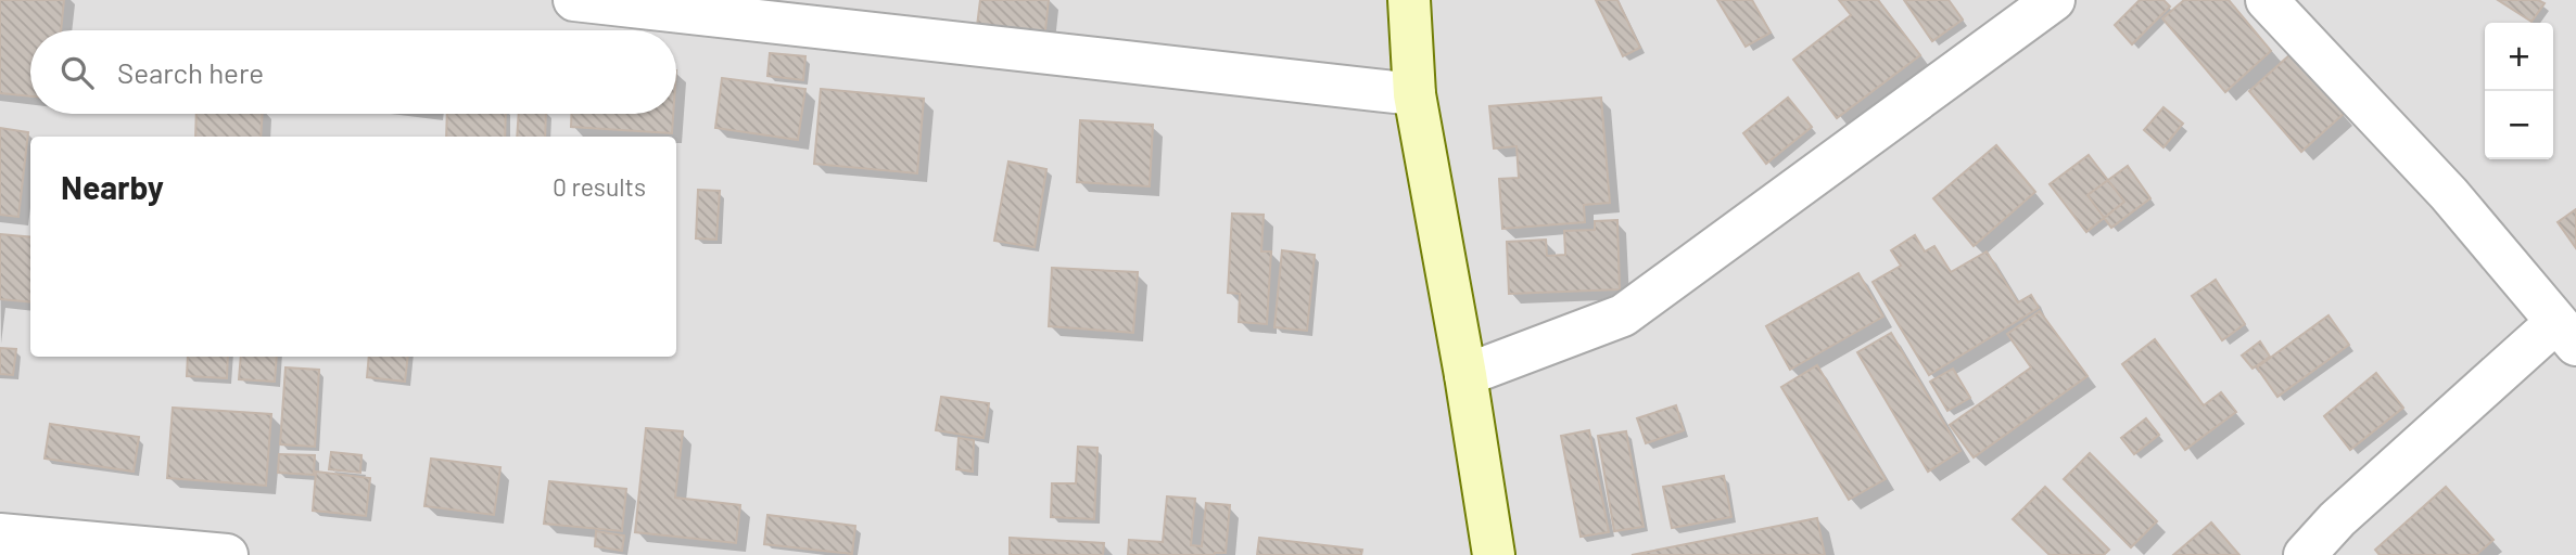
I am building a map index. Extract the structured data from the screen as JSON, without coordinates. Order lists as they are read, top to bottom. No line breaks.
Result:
{"page":{"map_buttons":["+","−"],"search":"Search here","heading":["Nearby","0 results"]}}
